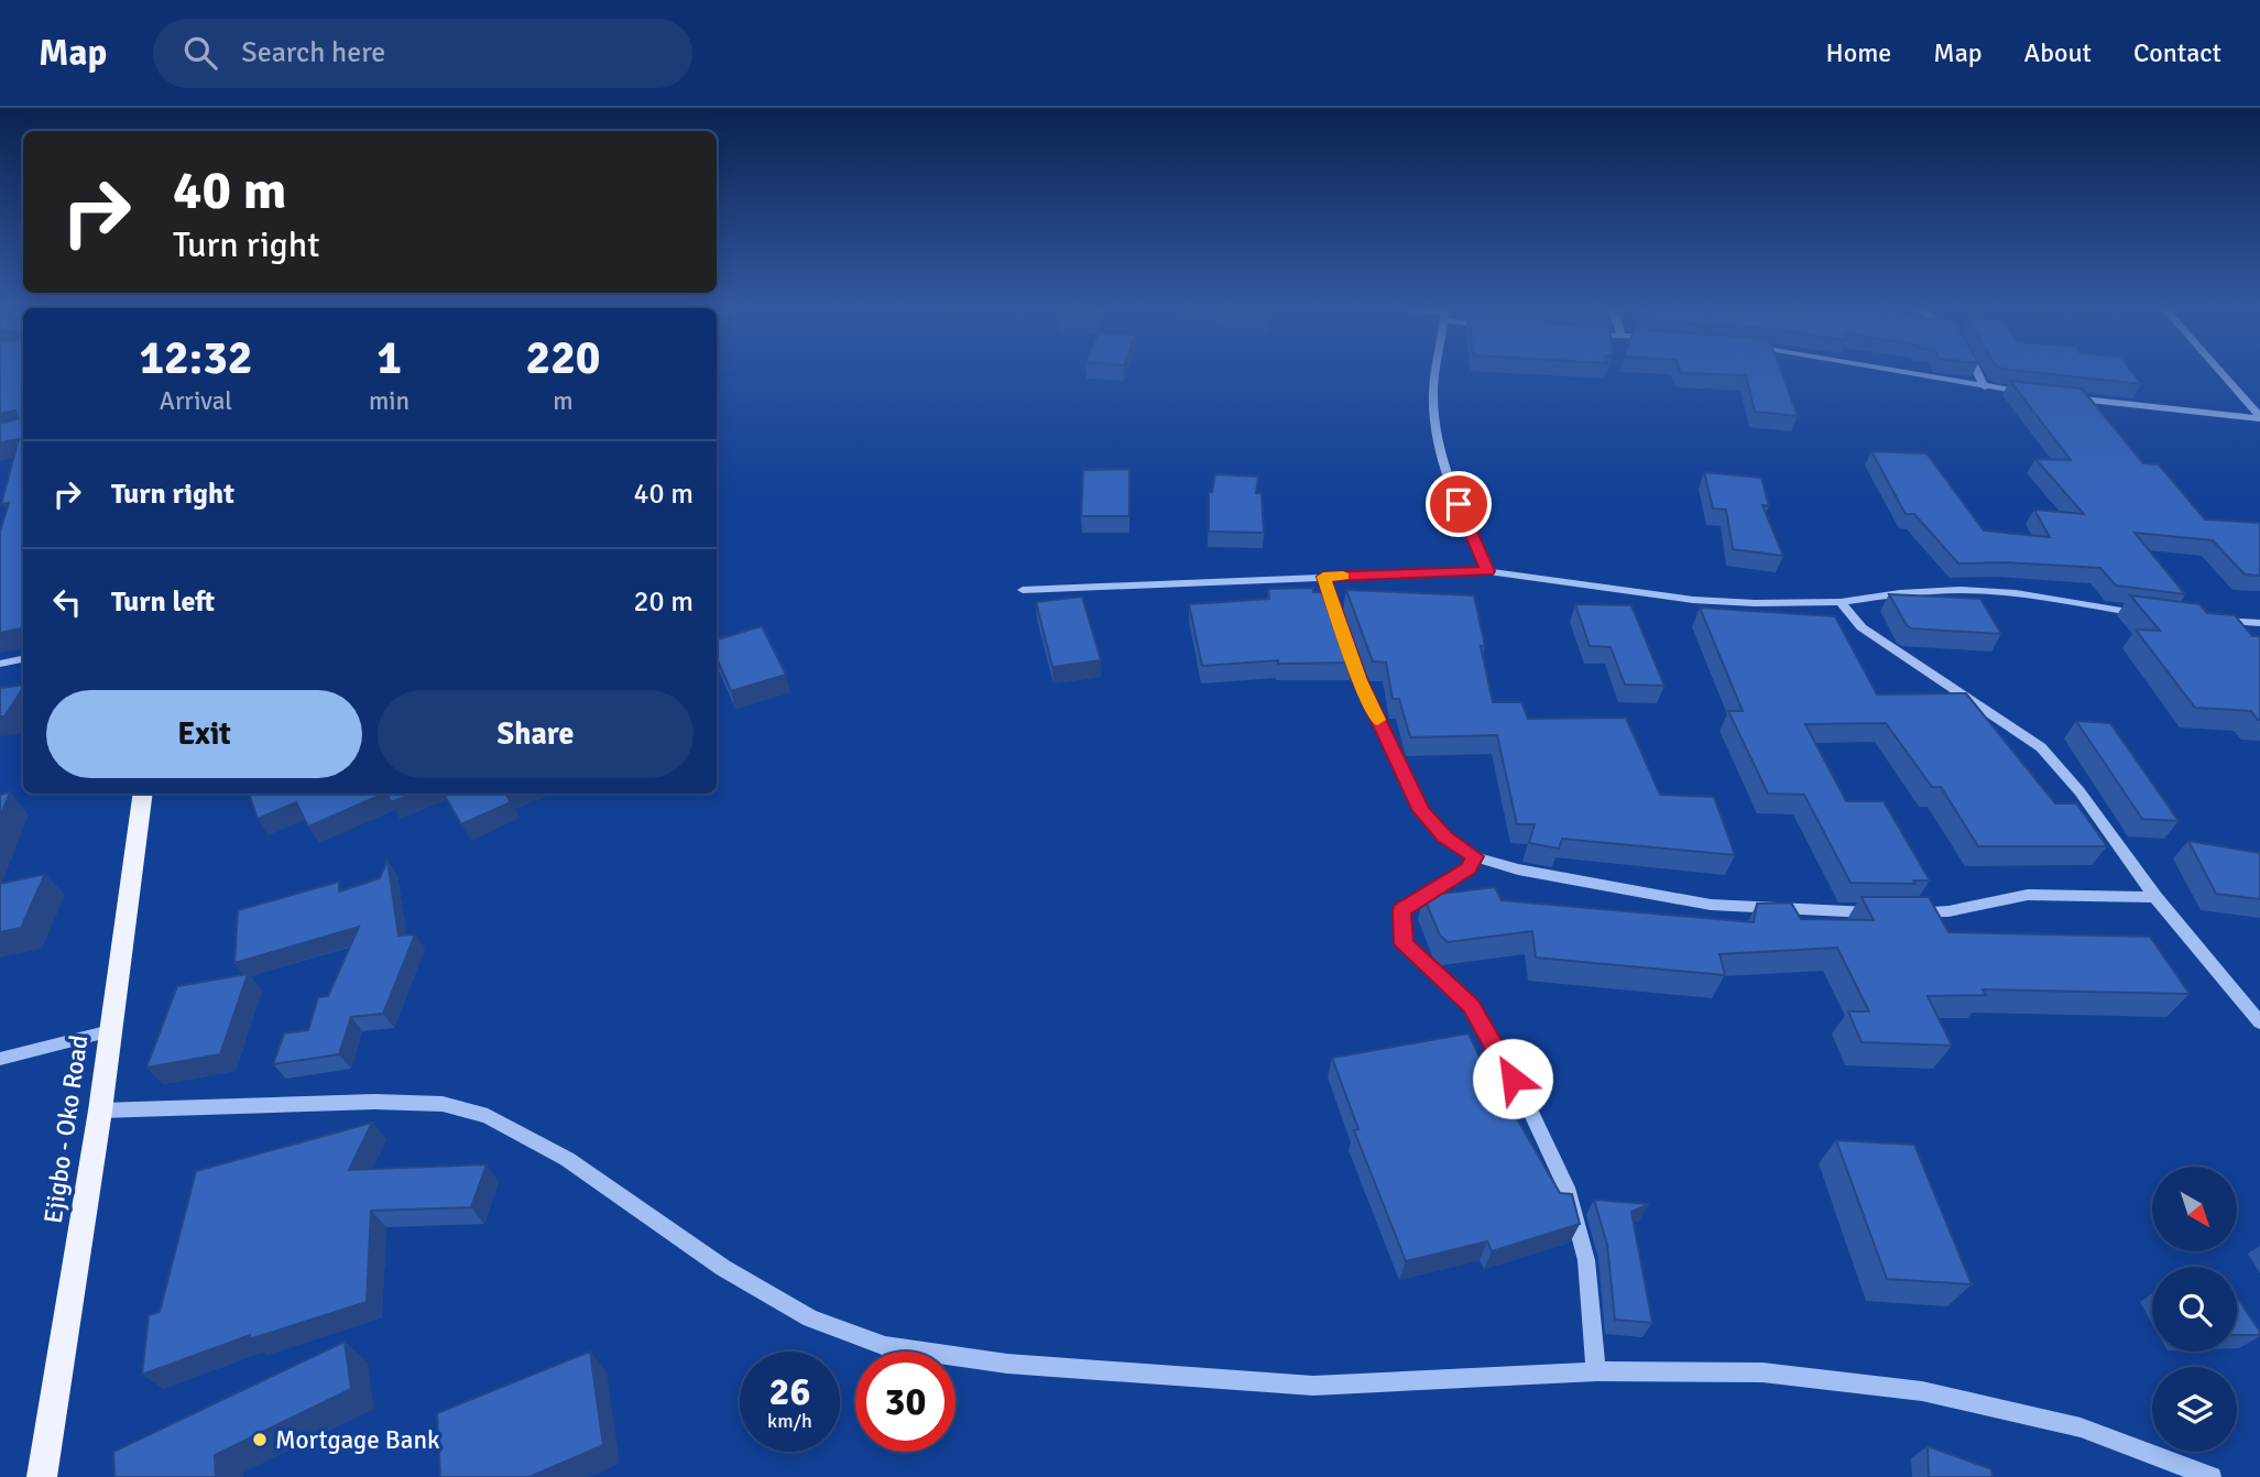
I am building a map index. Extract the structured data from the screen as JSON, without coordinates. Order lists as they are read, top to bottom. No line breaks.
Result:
{"streets":{"main road":["Ejigbo - Oko Road"]},"places":["Mortgage Bank"],"north":"bottom right","page":{"header":"Map","search":"Search here","nav":["Home","Map","About","Contact"],"turn":["40 m","Turn right"],"eta":["12:32","Arrival","1","min","220","m"],"list":[{"name":"Turn right","value":"40 m"},{"name":"Turn left","value":"20 m"}],"buttons":["Exit","Share"],"speed":"26 km/h","limit":"30"}}
